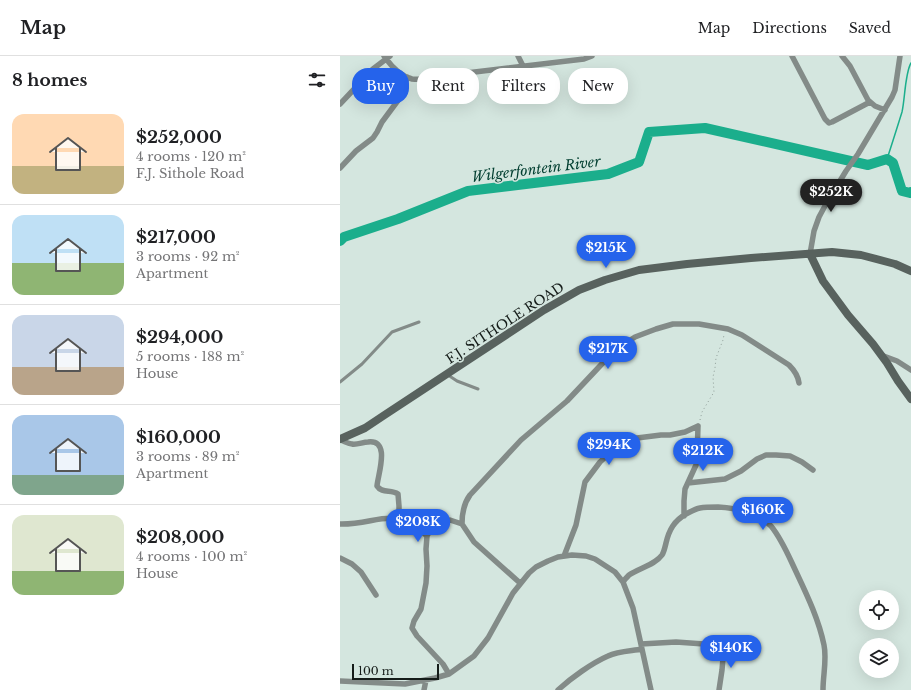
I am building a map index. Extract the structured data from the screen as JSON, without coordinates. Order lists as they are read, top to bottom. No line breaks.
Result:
{"streets":{"street":["F.J. SITHOLE ROAD"]},"water":["Wilgerfontein River"],"scale_bar":"100 m","page":{"header":"Map","nav":["Map","Directions","Saved"],"heading":"8 homes","chip":["Buy","Rent","Filters","New"],"list":[{"name":"$252,000","note":"4 rooms · 120 m² · F.J. Sithole Road"},{"name":"$217,000","note":"3 rooms · 92 m² · Apartment"},{"name":"$294,000","note":"5 rooms · 188 m² · House"},{"name":"$160,000","note":"3 rooms · 89 m² · Apartment"},{"name":"$208,000","note":"4 rooms · 100 m² · House"}],"price":["$252K","$215K","$217K","$294K","$212K","$160K","$208K","$140K"],"scale":"100 m"}}
